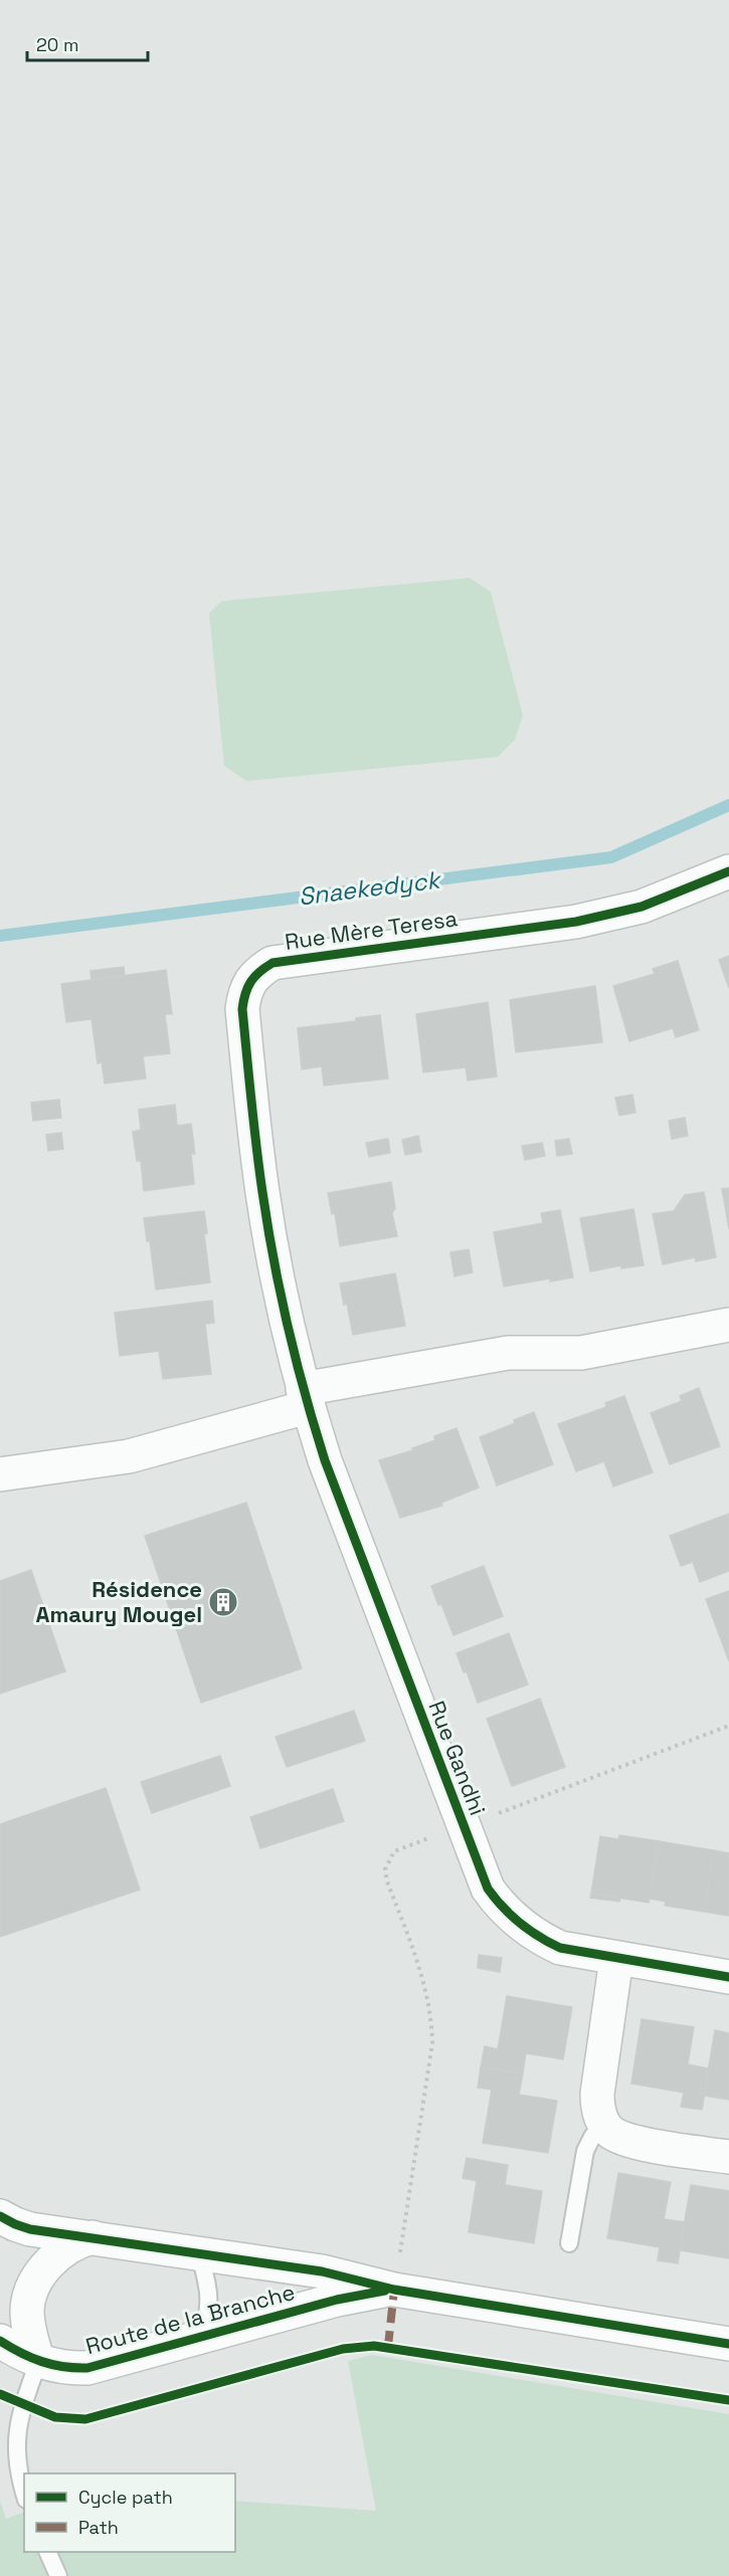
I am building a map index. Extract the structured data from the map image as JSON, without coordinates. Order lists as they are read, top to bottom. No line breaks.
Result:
{"streets":{"street":["Rue Mère Teresa","Rue Gandhi","Route de la Branche"]},"crossings":[["Rue Mère Teresa","Rue Gandhi"]],"water":["Snaekedyck"],"places":{"building":["Résidence Amaury Mougel"]},"legend":["Cycle path","Path"],"scale_bar":"20 m"}
